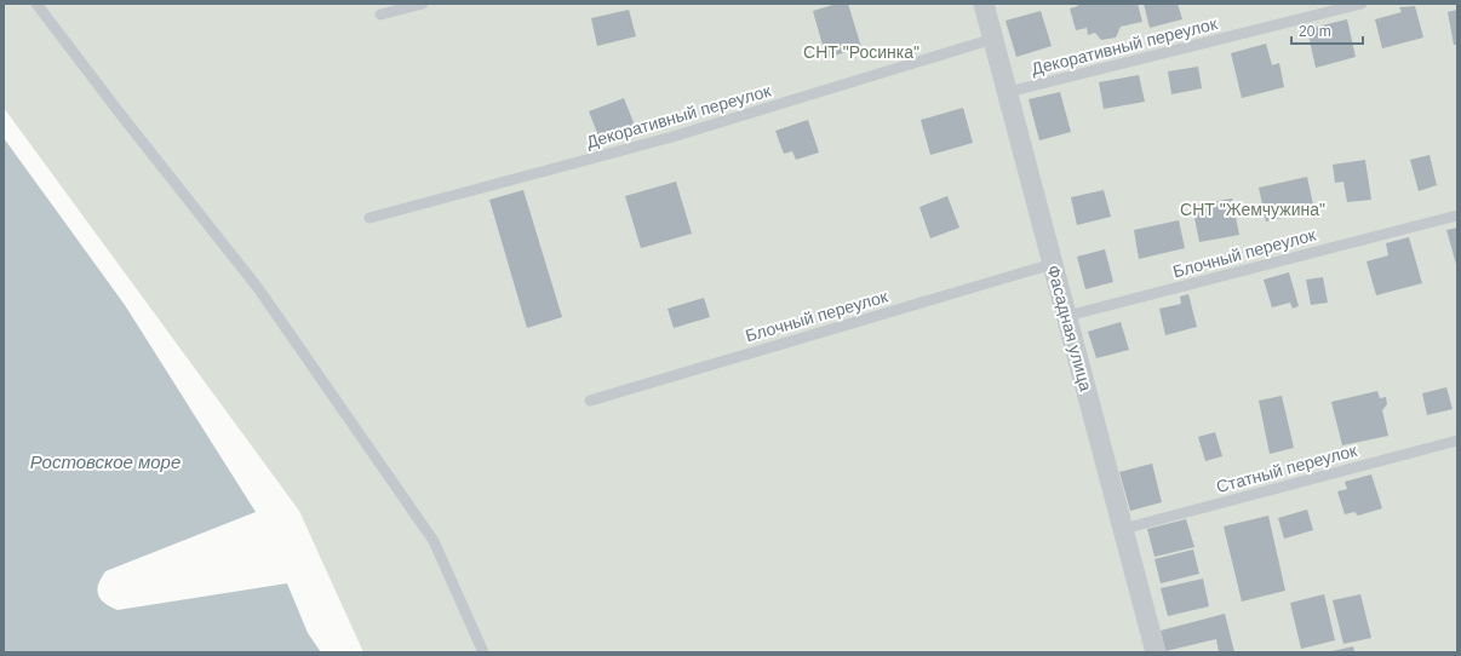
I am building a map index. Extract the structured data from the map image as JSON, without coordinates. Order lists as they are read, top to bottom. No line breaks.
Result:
{"streets":{"street":["Фасадная улица"],"lane":["Декоративный переулок","Блочный переулок","Статный переулок"]},"crossings":[["Декоративный переулок","Фасадная улица"],["Блочный переулок","Фасадная улица"],["Фасадная улица","Статный переулок"]],"water":["Ростовское море"],"parks":["СНТ \"Росинка\"","СНТ \"Жемчужина\""],"scale_bar":"20 m"}
